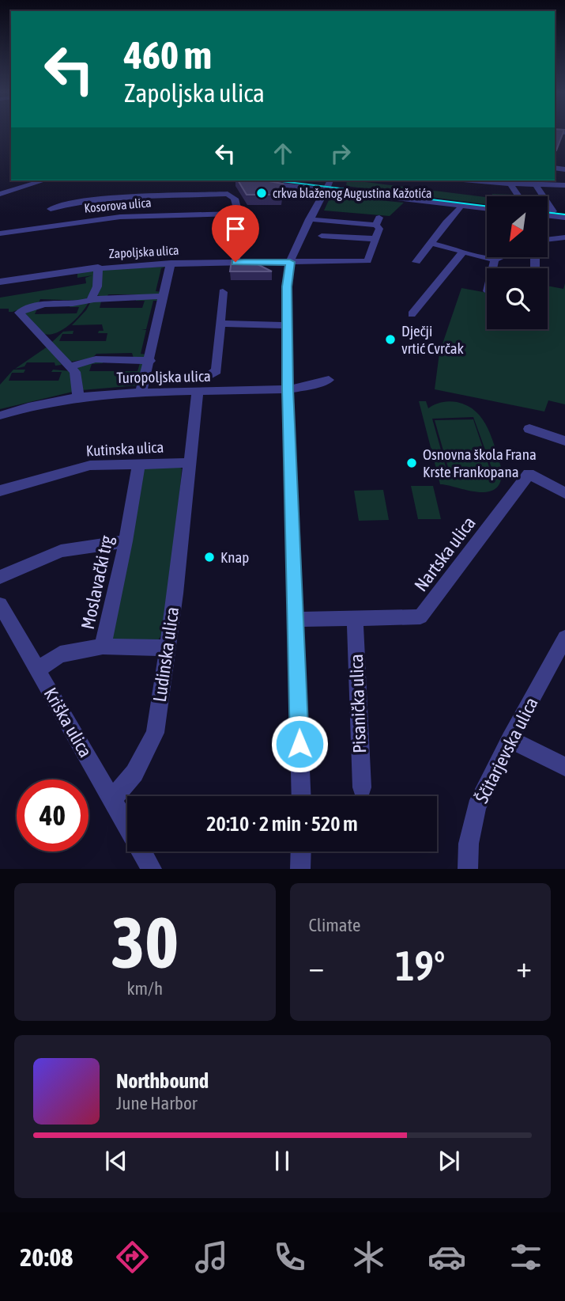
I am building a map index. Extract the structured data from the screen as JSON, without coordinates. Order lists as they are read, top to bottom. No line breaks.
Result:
{"streets":{"street":["Kosorova ulica","Zapoljska ulica","Turopoljska ulica","Kutinska ulica","Nartska ulica","Moslavački trg","Ludinska ulica","Pisanička ulica","Kriška ulica","Ščitarjevska ulica"]},"crossings":[["Kosorova ulica","Zapoljska ulica"],["Turopoljska ulica","Ludinska ulica"],["Kutinska ulica","Moslavački trg"],["Kutinska ulica","Ludinska ulica"],["Nartska ulica","Pisanička ulica"],["Moslavački trg","Ludinska ulica"],["Ludinska ulica","Kriška ulica"]],"places":["crkva blaženog Augustina Kažotića","Dječji vrtić Cvrčak","Osnovna škola Frana Krste Frankopana","Knap"],"north":"bottom left","page":{"turn":["460 m","Zapoljska ulica"],"limit":"40","trip":"20:10 · 2 min · 520 m","tile":[["30","km/h"],"Climate"],"heat":["−","19°","+"],"song":["Northbound","June Harbor"],"tabs":"20:08"}}
